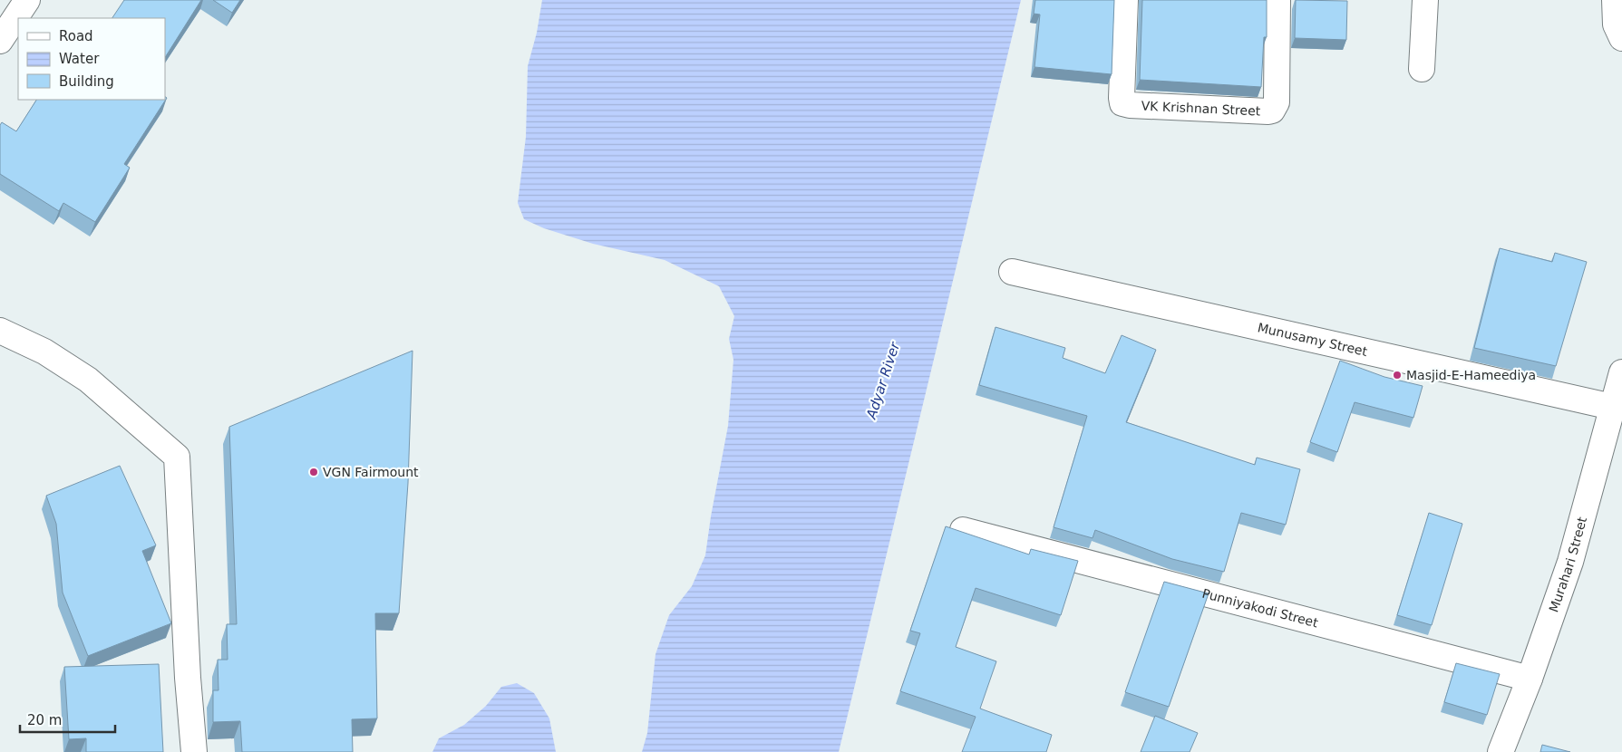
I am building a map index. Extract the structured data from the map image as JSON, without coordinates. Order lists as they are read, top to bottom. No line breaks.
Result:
{"streets":{"street":["VK Krishnan Street","Munusamy Street","Murahari Street","Punniyakodi Street"]},"crossings":[["Munusamy Street","Murahari Street"],["Murahari Street","Punniyakodi Street"]],"water":["Adyar River"],"places":["Masjid-E-Hameediya","VGN Fairmount"],"legend":["Road","Water","Building"],"scale_bar":"20 m"}
